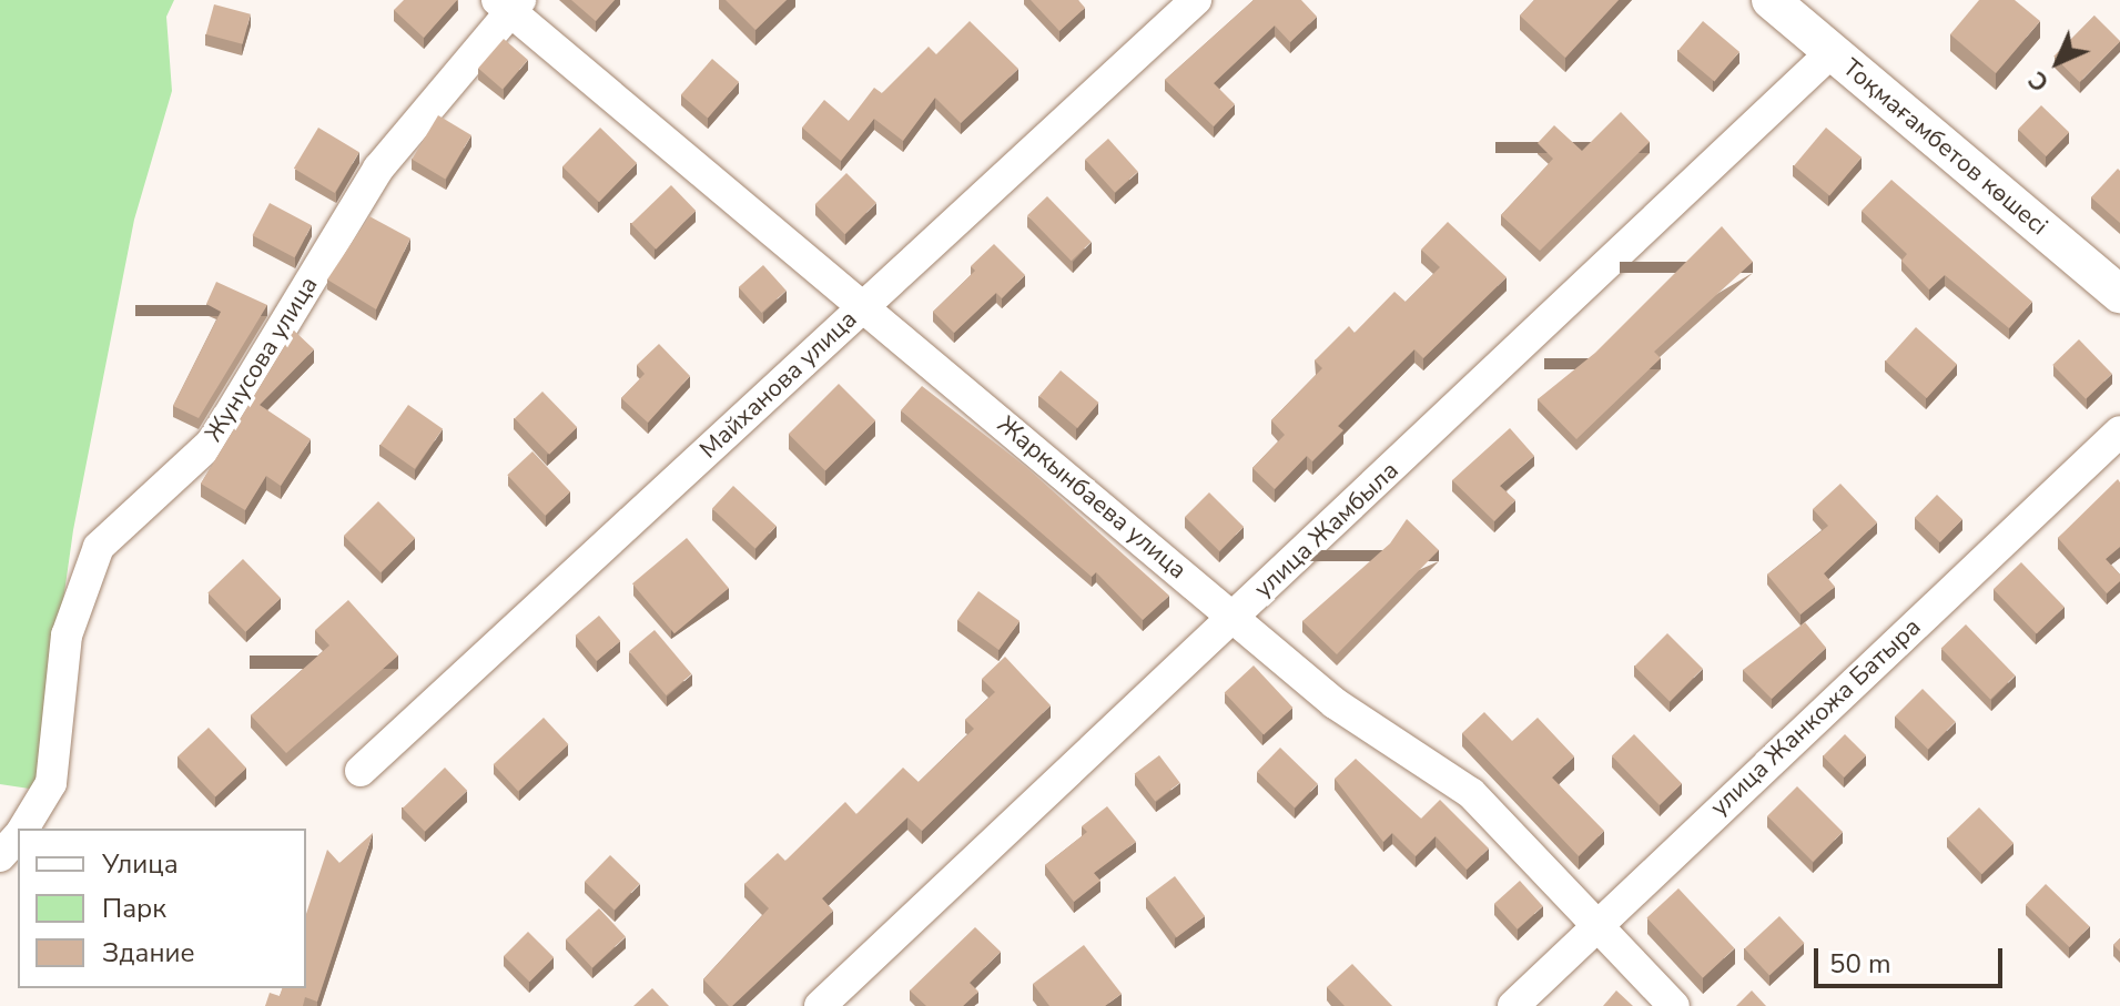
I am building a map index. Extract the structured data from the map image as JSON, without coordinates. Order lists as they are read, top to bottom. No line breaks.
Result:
{"streets":{"street":["Тоқмағамбетов көшесі","Жунусова улица","Майханова улица","Жаркынбаева улица","улица Жамбыла","улица Жанкожа Батыра"]},"crossings":[["Тоқмағамбетов көшесі","улица Жамбыла"],["Жунусова улица","Жаркынбаева улица"],["Майханова улица","Жаркынбаева улица"],["Жаркынбаева улица","улица Жамбыла"],["Жаркынбаева улица","улица Жанкожа Батыра"]],"legend":["Улица","Парк","Здание"],"scale_bar":"50 m","north":"bottom left"}
